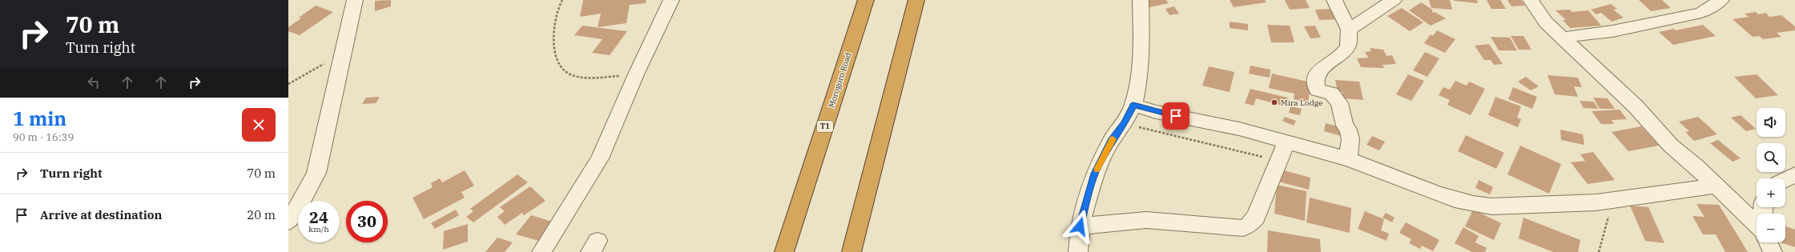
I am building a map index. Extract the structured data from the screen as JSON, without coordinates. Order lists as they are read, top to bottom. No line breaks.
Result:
{"streets":{"highway":["Morogoro Road","T1"]},"places":["Mira Lodge"],"page":{"turn":["70 m","Turn right"],"heading":["1 min","90 m · 16:39"],"map_buttons":["+","−"],"list":[{"name":"Turn right","value":"70 m"},{"name":"Arrive at destination","value":"20 m"}],"speed":"24 km/h","limit":"30"}}
